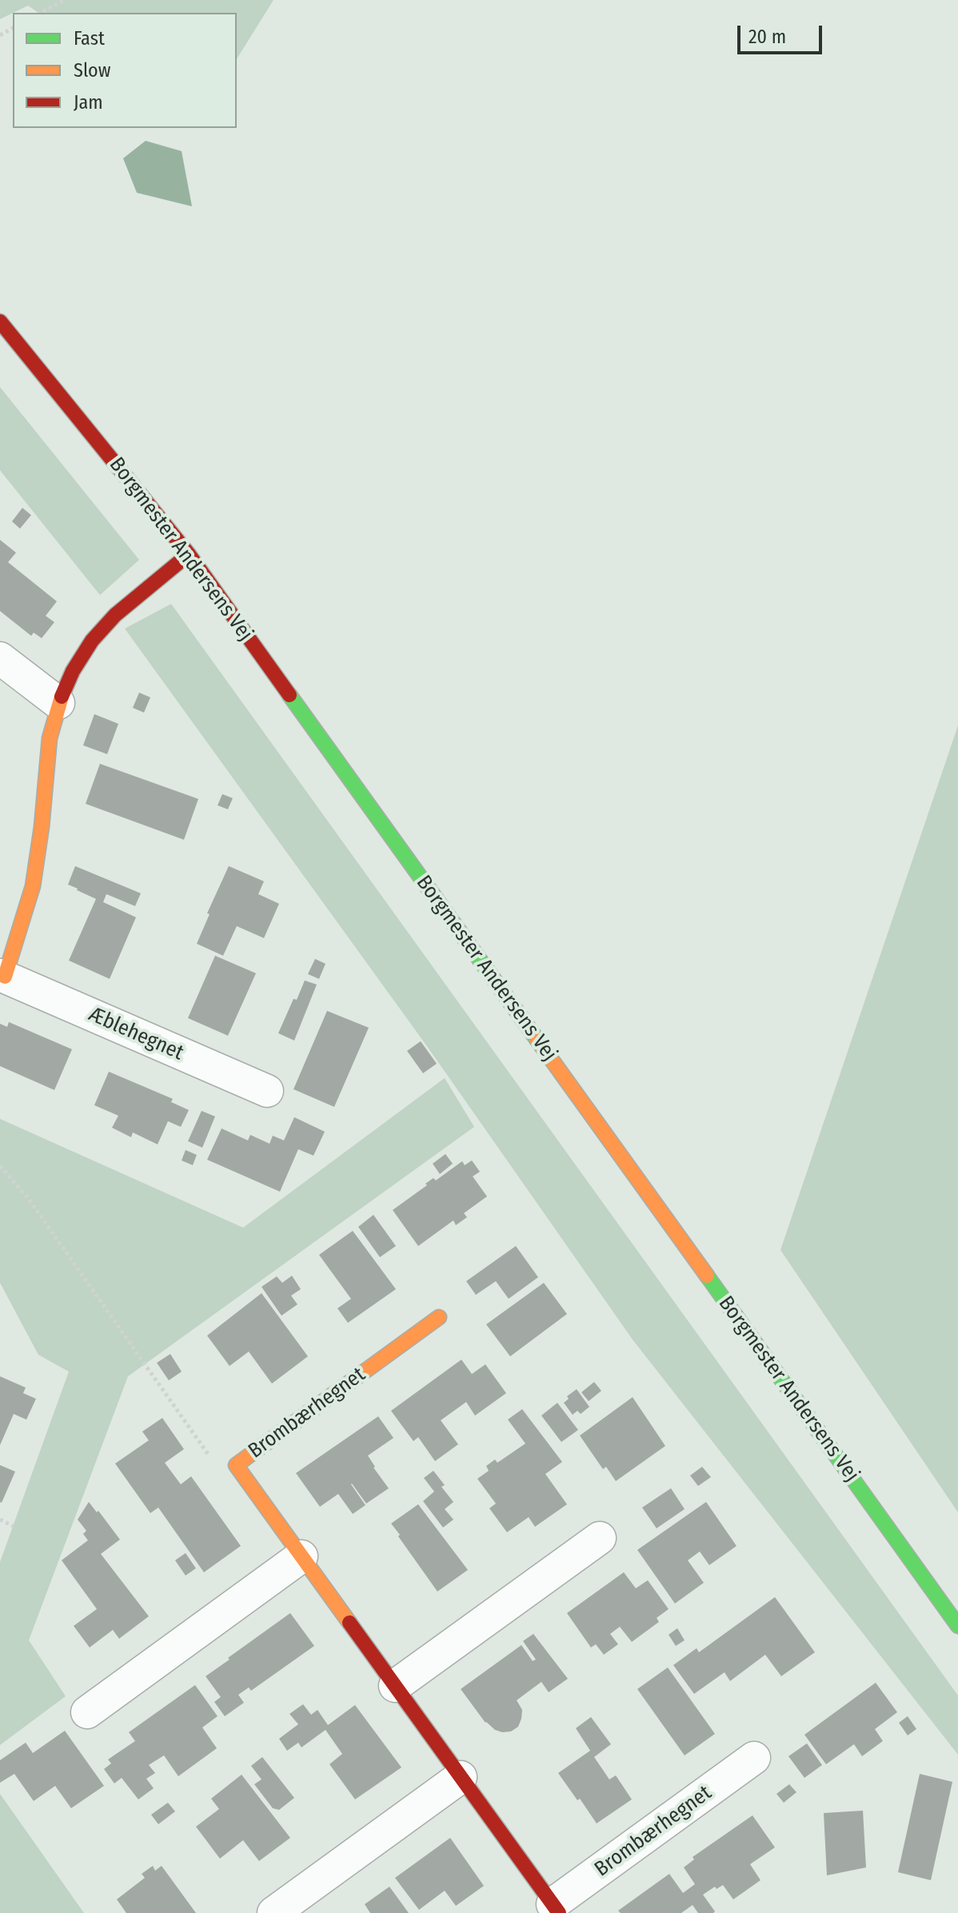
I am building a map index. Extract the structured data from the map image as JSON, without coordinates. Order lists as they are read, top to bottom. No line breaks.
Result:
{"streets":{"street":["Borgmester Andersens Vej","Æblehegnet","Brombærhegnet"]},"crossings":[["Borgmester Andersens Vej","Æblehegnet"]],"legend":["Fast","Slow","Jam"],"scale_bar":"20 m"}
